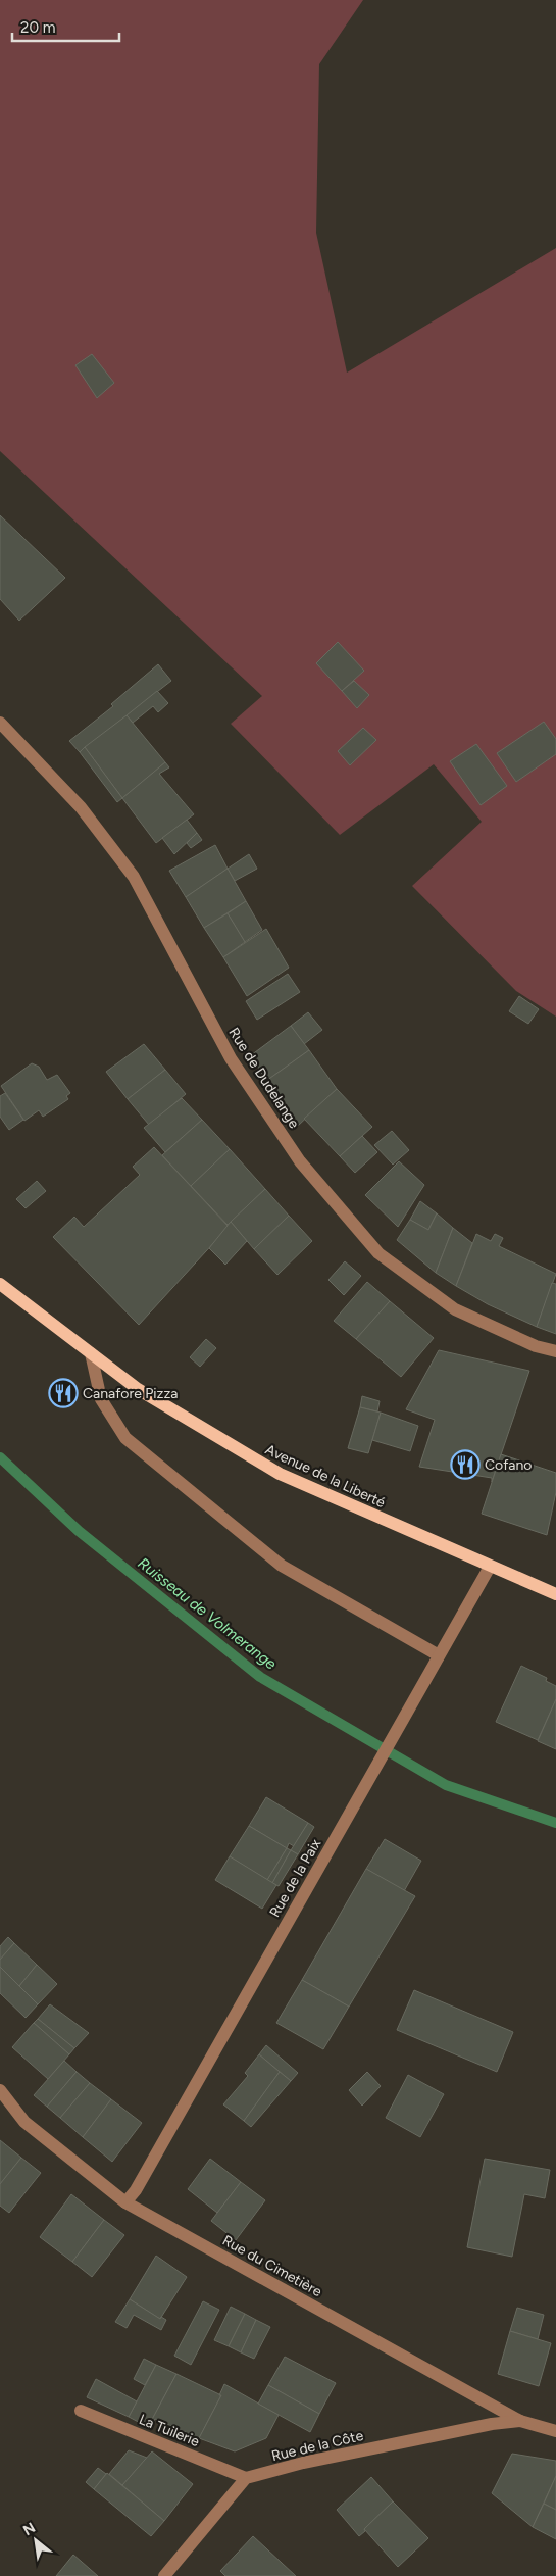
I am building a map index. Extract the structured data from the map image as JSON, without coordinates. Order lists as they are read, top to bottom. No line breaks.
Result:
{"streets":{"main road":["Avenue de la Liberté"],"street":["Rue de Dudelange","Rue de la Paix","Rue du Cimetière","La Tuilerie","Rue de la Côte"]},"crossings":[["Avenue de la Liberté","Rue de la Paix"],["Rue de la Paix","Rue du Cimetière"],["Rue du Cimetière","Rue de la Côte"],["La Tuilerie","Rue de la Côte"]],"water":["Ruisseau de Volmerange"],"places":{"restaurant":["Canafore Pizza","Cofano"]},"scale_bar":"20 m","north":"top left"}
